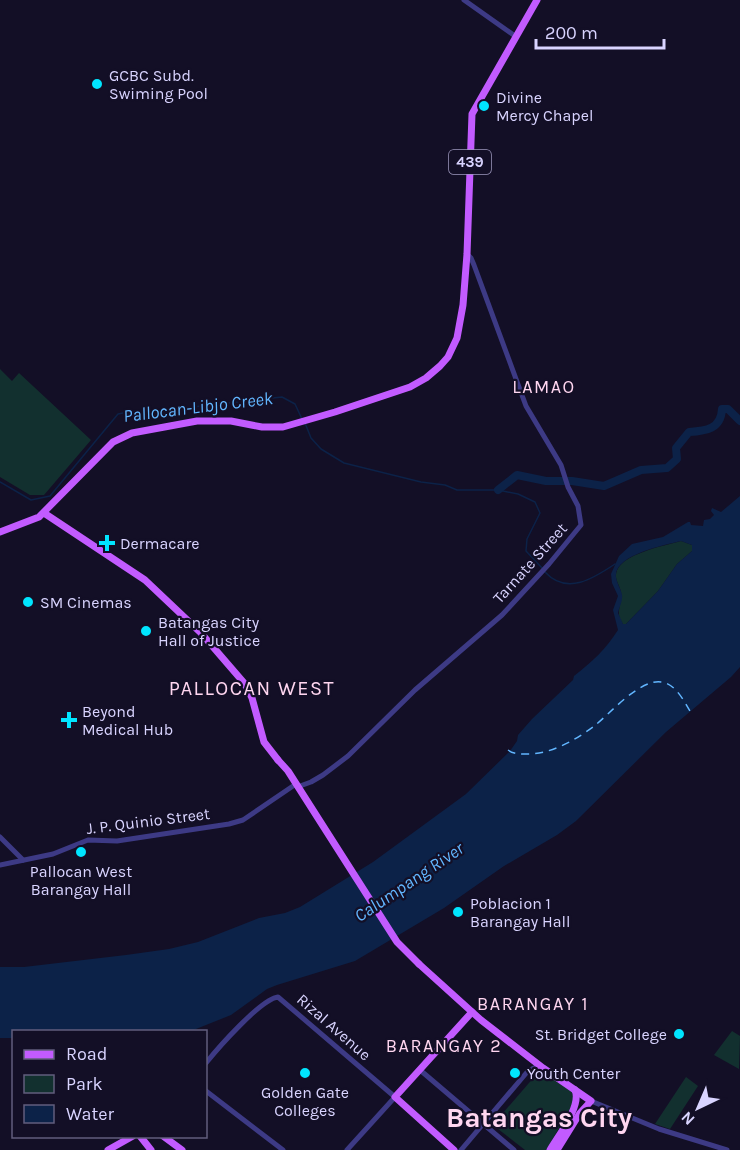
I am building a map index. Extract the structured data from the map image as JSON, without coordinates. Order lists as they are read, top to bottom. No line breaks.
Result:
{"streets":{"main road":["439","Rizal Avenue"],"street":["Tarnate Street","J. P. Quinio Street"]},"crossings":[["439","Tarnate Street"]],"districts":["LAMAO","PALLOCAN WEST","BARANGAY 1","BARANGAY 2","Batangas City"],"water":["Pallocan-Libjo Creek","Calumpang River"],"places":{"other":["GCBC Subd. Swiming Pool","Divine Mercy Chapel","SM Cinemas","Batangas City Hall of Justice","Pallocan West Barangay Hall","Poblacion 1 Barangay Hall","St. Bridget College","Golden Gate Colleges","Youth Center"],"health":["Dermacare","Beyond Medical Hub"]},"legend":["Road","Park","Water"],"scale_bar":"200 m","north":"bottom left"}
